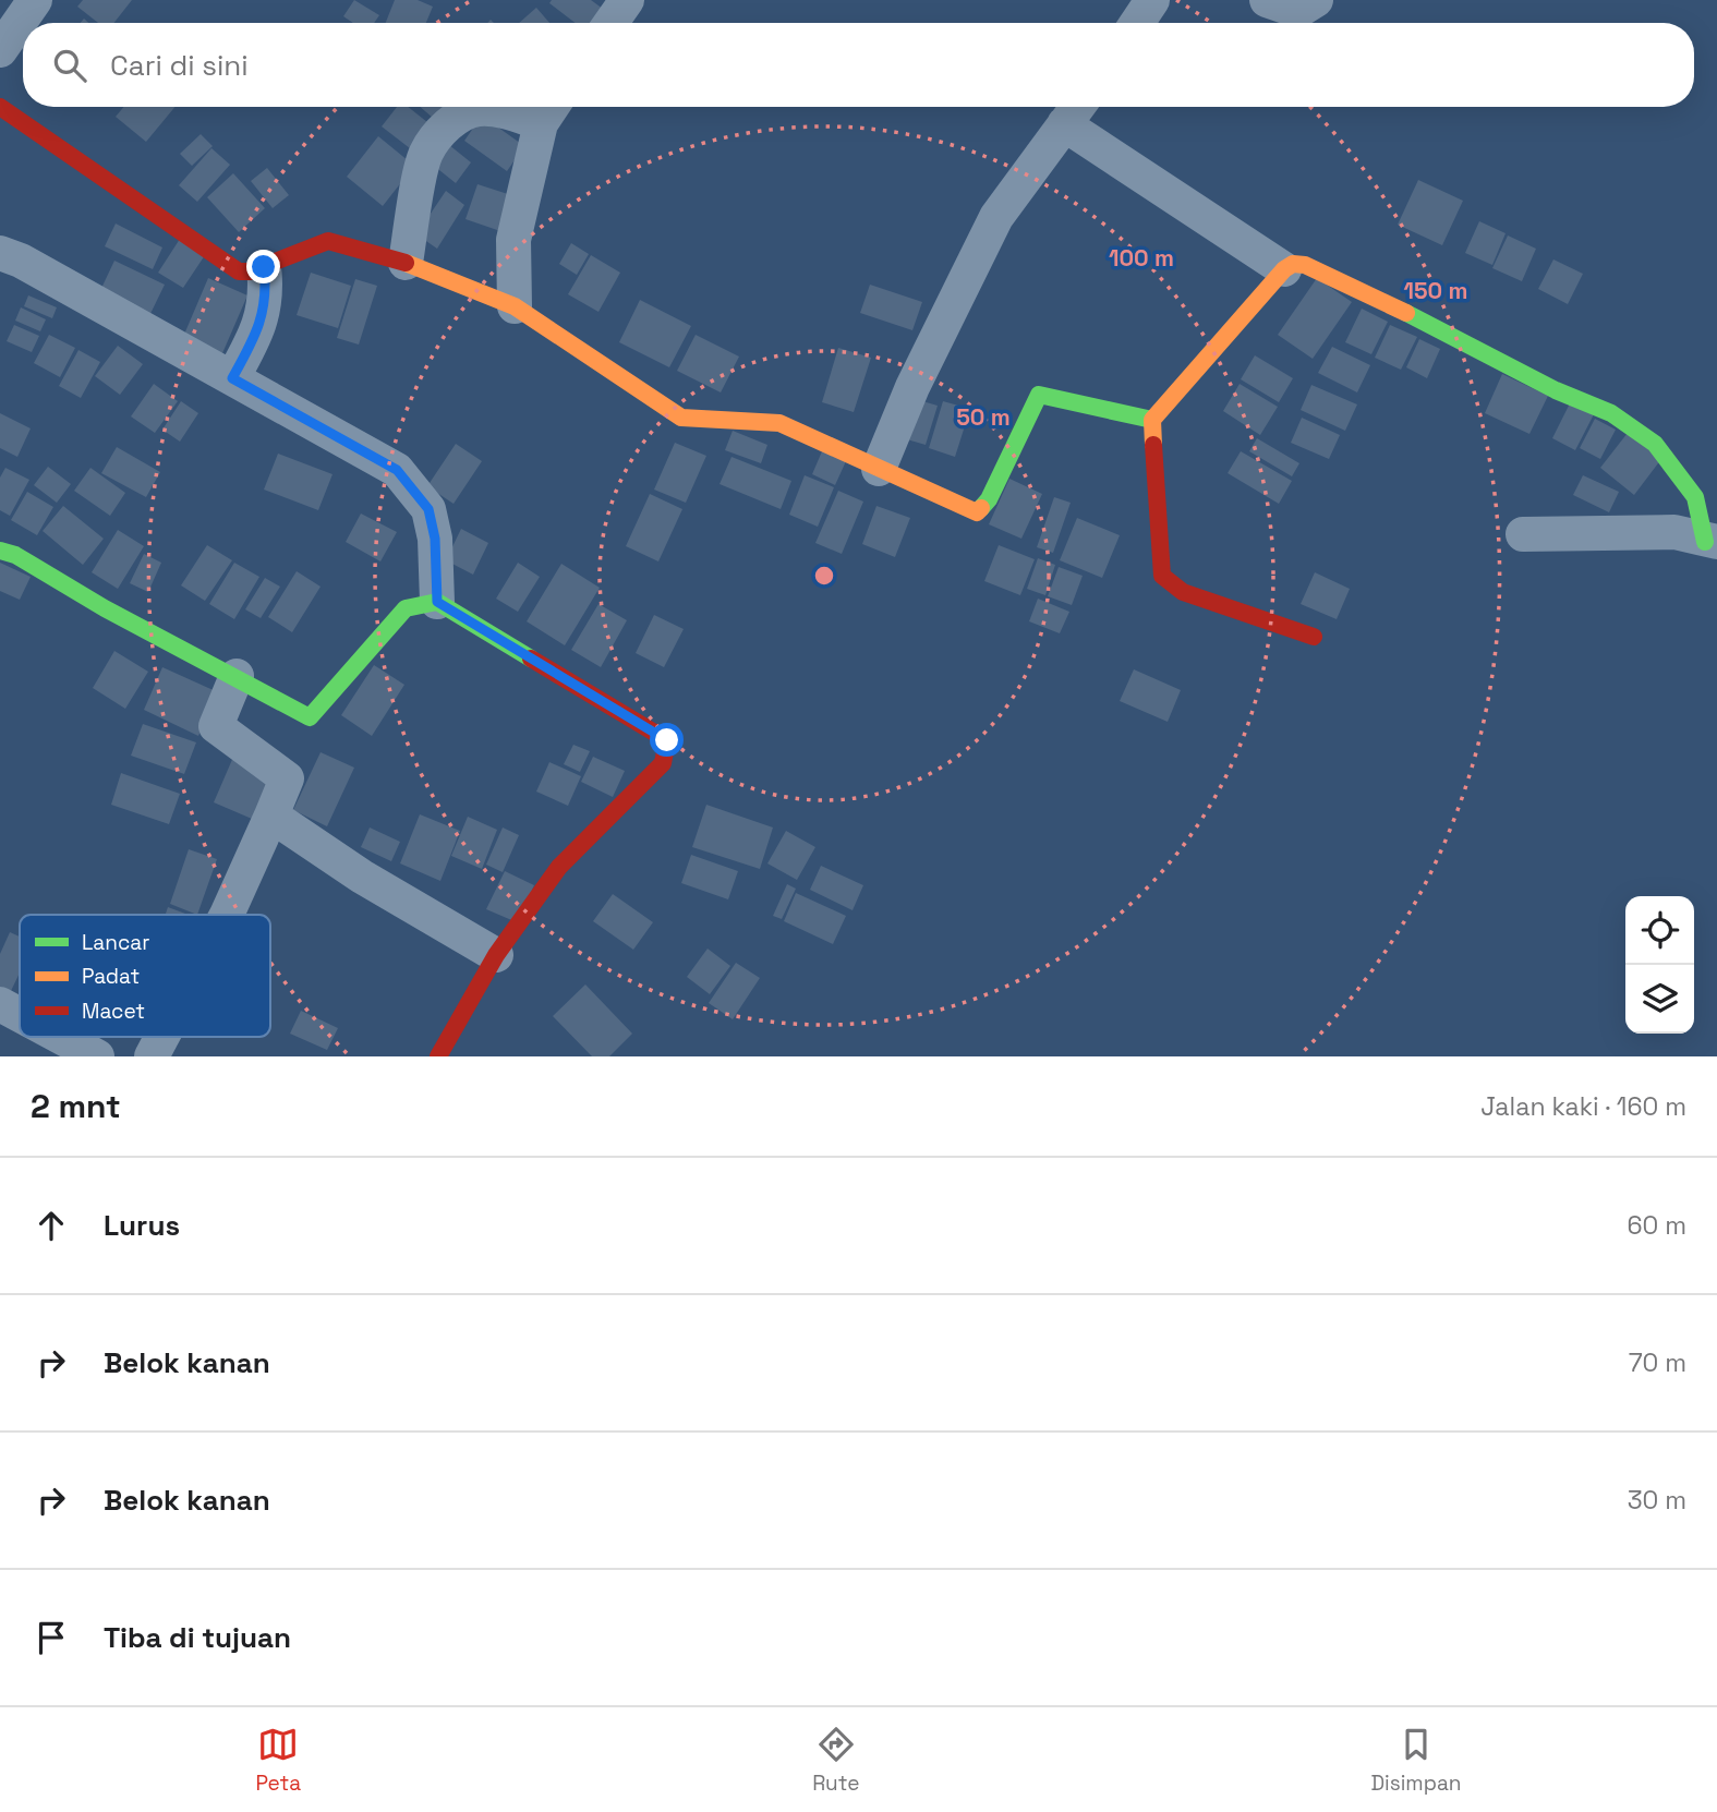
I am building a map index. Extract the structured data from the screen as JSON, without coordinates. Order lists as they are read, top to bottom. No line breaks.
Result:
{"legend":["Lancar","Padat","Macet"],"page":{"search":"Cari di sini","heading":["2 mnt","Jalan kaki · 160 m"],"list":[["Lurus","60 m"],["Belok kanan","70 m"],["Belok kanan","30 m"],"Tiba di tujuan"],"nav":["Peta","Rute","Disimpan"]},"rings":["100 m","150 m","50 m"]}
